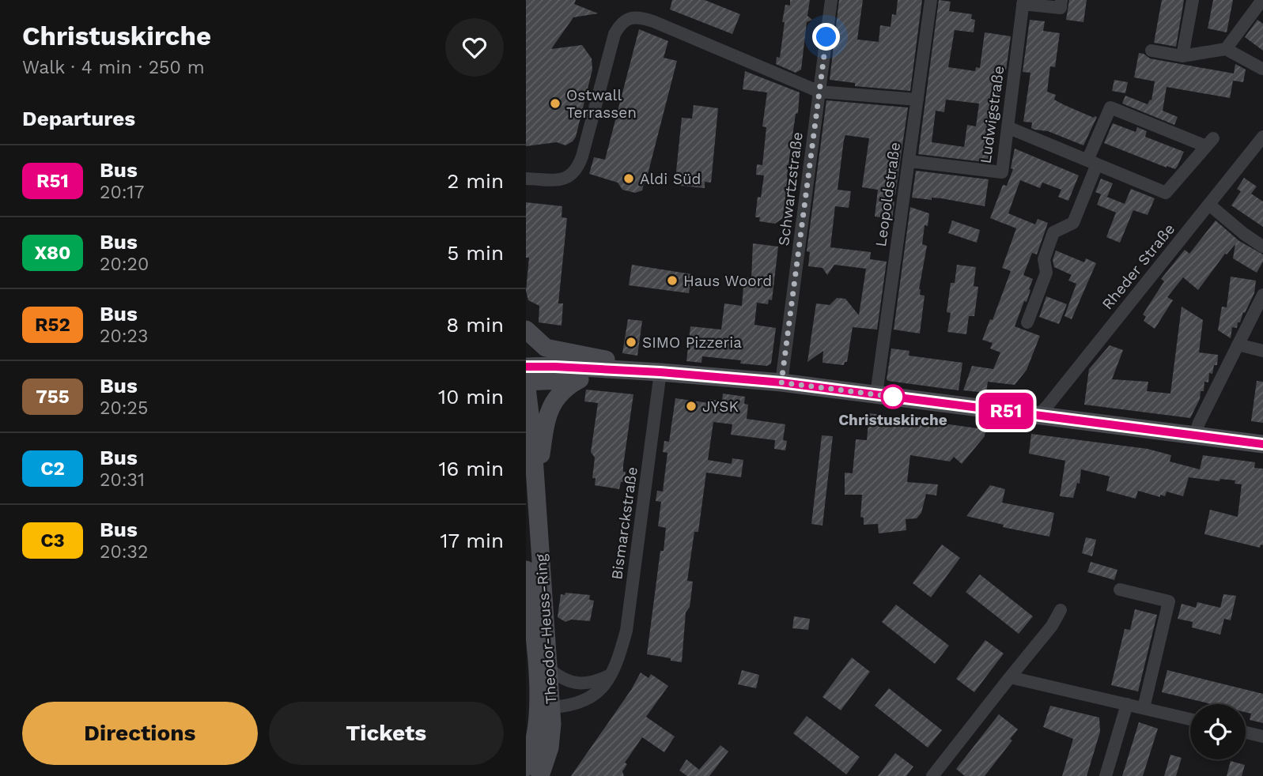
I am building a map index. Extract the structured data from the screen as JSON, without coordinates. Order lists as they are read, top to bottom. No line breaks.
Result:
{"streets":{"main road":["Theodor-Heuss-Ring"],"street":["Ludwigstraße","Schwartzstraße","Leopoldstraße","Rheder Straße","Bismarckstraße"]},"crossings":[["Ludwigstraße","Leopoldstraße"],["Bismarckstraße","Theodor-Heuss-Ring"]],"places":["Ostwall Terrassen","Aldi Süd","Haus Woord","SIMO Pizzeria","Christuskirche","JYSK"],"lines":["bus line R51"],"page":{"heading":[["Christuskirche","Walk · 4 min · 250 m"],"Departures"],"on_map":"R51","list":[{"mark":"R51","name":"Bus","note":"20:17","value":"2 min"},{"mark":"X80","name":"Bus","note":"20:20","value":"5 min"},{"mark":"R52","name":"Bus","note":"20:23","value":"8 min"},{"mark":"755","name":"Bus","note":"20:25","value":"10 min"},{"mark":"C2","name":"Bus","note":"20:31","value":"16 min"},{"mark":"C3","name":"Bus","note":"20:32","value":"17 min"}],"buttons":["Directions","Tickets"]}}
